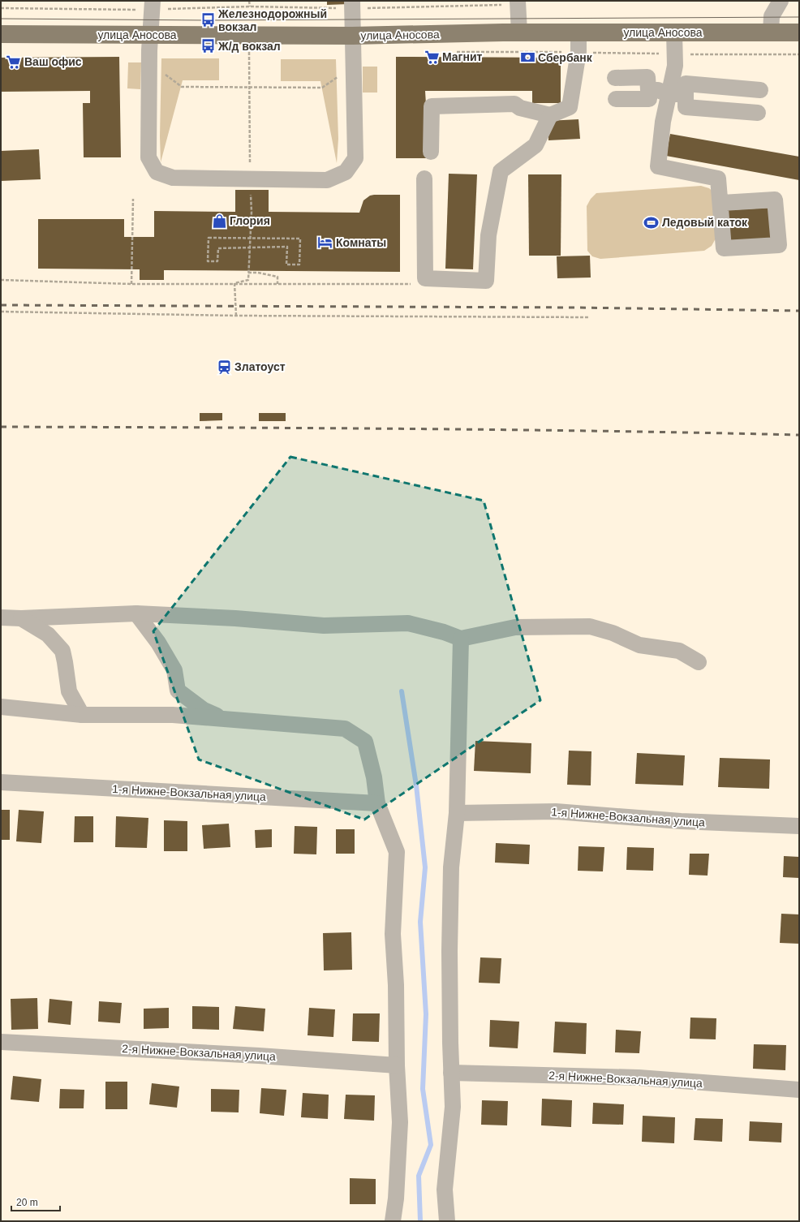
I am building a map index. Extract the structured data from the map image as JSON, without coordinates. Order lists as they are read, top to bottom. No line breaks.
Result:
{"streets":{"main road":["улица Аносова"],"street":["1-я Нижне-Вокзальная улица","2-я Нижне-Вокзальная улица"]},"places":{"bus stop":["Железнодорожный вокзал","Ж/д вокзал"],"supermarket":["Магнит","Ваш офис"],"bank":["Сбербанк"],"shop":["Глория"],"sports":["Ледовый каток"],"hotel":["Комнаты"],"station":["Златоуст"]},"scale_bar":"20 m"}
